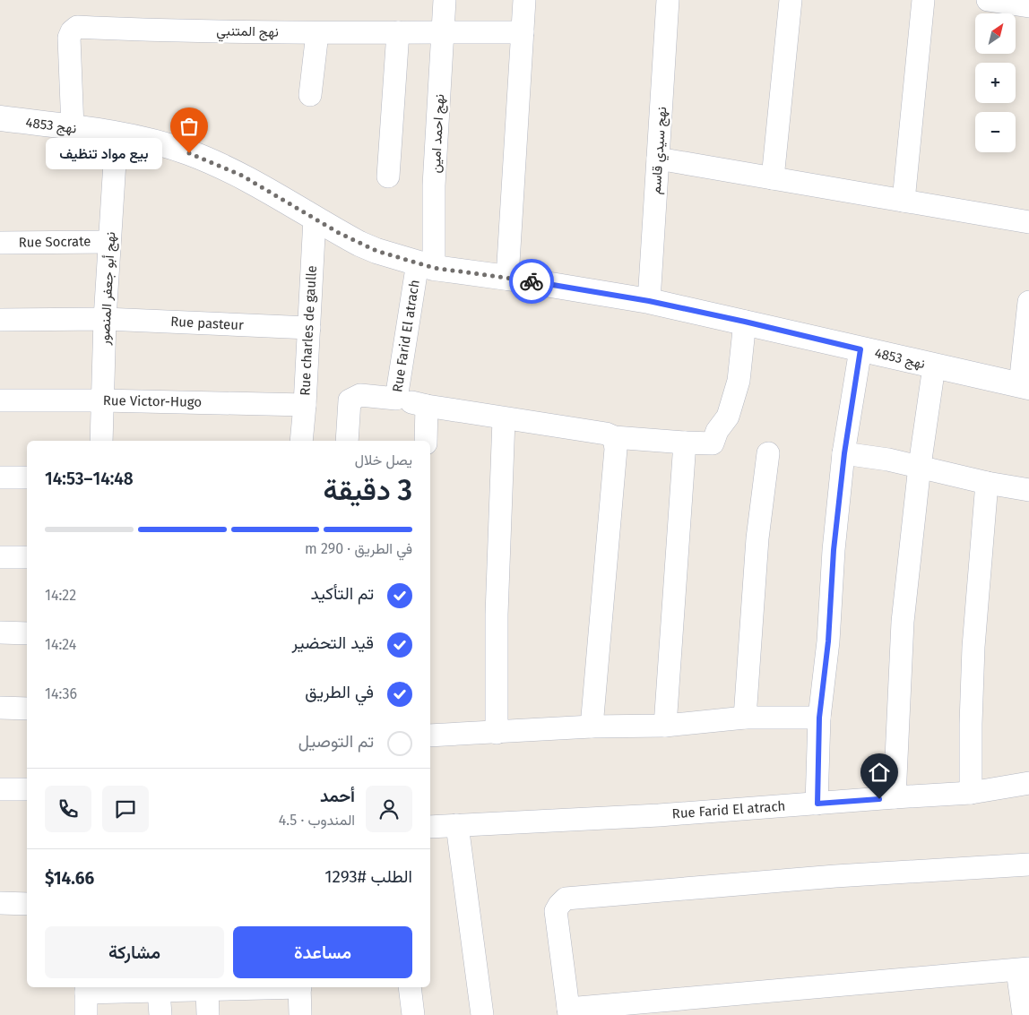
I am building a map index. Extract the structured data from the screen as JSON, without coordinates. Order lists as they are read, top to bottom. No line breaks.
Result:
{"streets":{"street":["نهج المتنبي","نهج 4853","نهج احمد امين","نهج سيدي قاسم","Rue Socrate","نهج أبو جعفر المنصور","Rue pasteur","Rue charles de gaulle","Rue Farid El atrach","Rue Victor-Hugo"]},"crossings":[["نهج المتنبي","نهج 4853"],["نهج المتنبي","نهج احمد امين"],["نهج 4853","نهج احمد امين"],["نهج 4853","نهج سيدي قاسم"],["نهج 4853","نهج أبو جعفر المنصور"],["نهج 4853","Rue charles de gaulle"],["نهج 4853","Rue Farid El atrach"],["نهج احمد امين","Rue Farid El atrach"],["Rue Socrate","نهج أبو جعفر المنصور"],["نهج أبو جعفر المنصور","Rue pasteur"],["نهج أبو جعفر المنصور","Rue Victor-Hugo"],["Rue pasteur","Rue charles de gaulle"],["Rue charles de gaulle","Rue Victor-Hugo"]],"places":["بيع مواد تنظيف"],"north":"top right","page":{"map_buttons":["+","−"],"bubble":"بيع مواد تنظيف","heading":["3 دقيقة","يصل خلال","14:48–14:53"],"panel":["أحمد","المندوب · 4.5","الطلب #1293","$14.66"],"bar":"في الطريق · 290 m","list":[["تم التأكيد","14:22"],["قيد التحضير","14:24"],["في الطريق","14:36"],"تم التوصيل"],"buttons":["مساعدة","مشاركة"]}}
